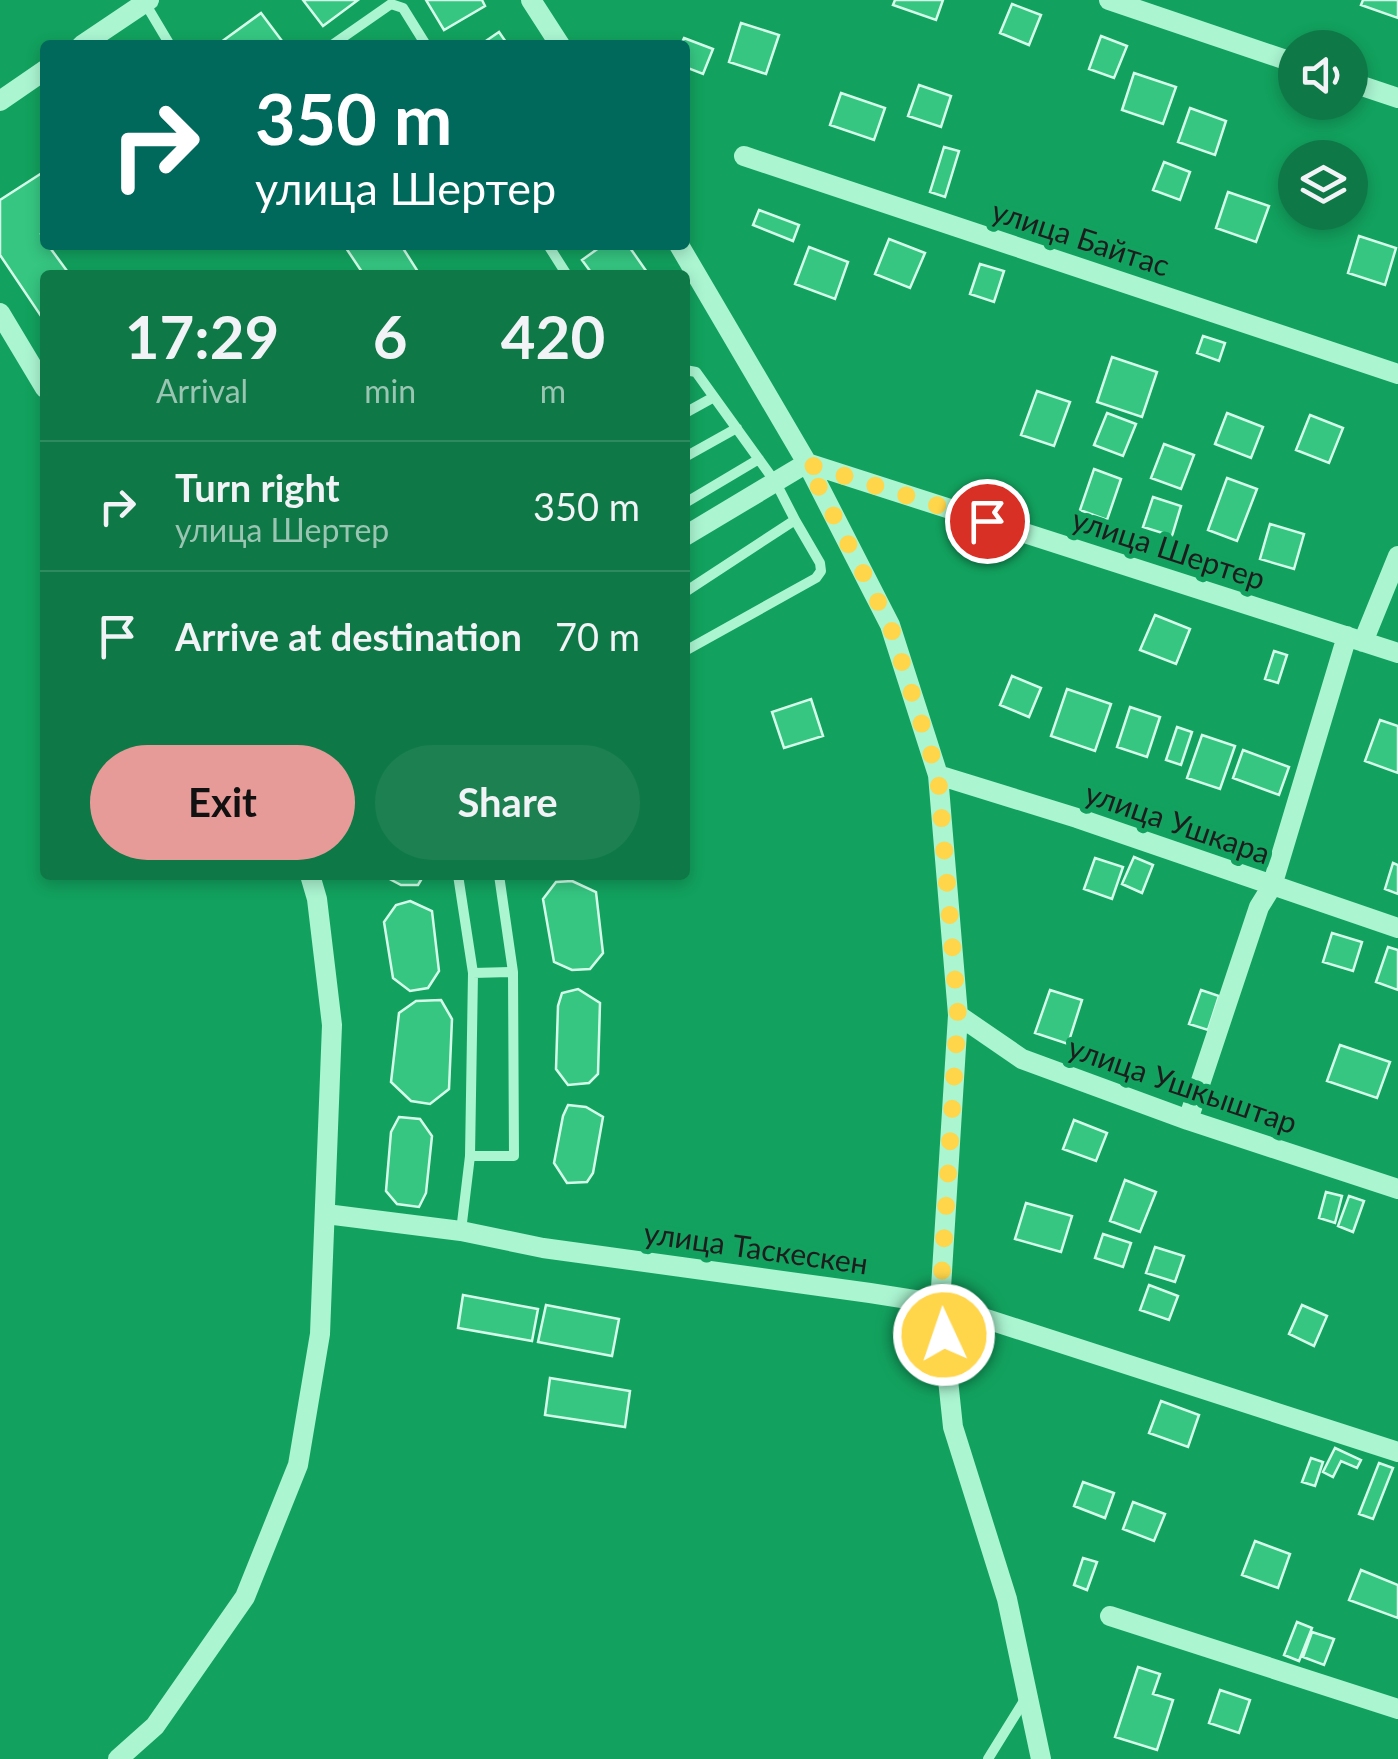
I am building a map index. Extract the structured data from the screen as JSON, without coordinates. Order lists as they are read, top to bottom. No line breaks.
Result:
{"streets":{"street":["улица Байтас","улица Шертер","улица Ушкара","улица Ушкыштар","улица Таскескен"]},"page":{"turn":["350 m","улица Шертер"],"eta":["17:29","Arrival","6","min","420","m"],"list":[{"name":"Turn right","note":"улица Шертер","value":"350 m"},{"name":"Arrive at destination","value":"70 m"}],"buttons":["Exit","Share"]}}
